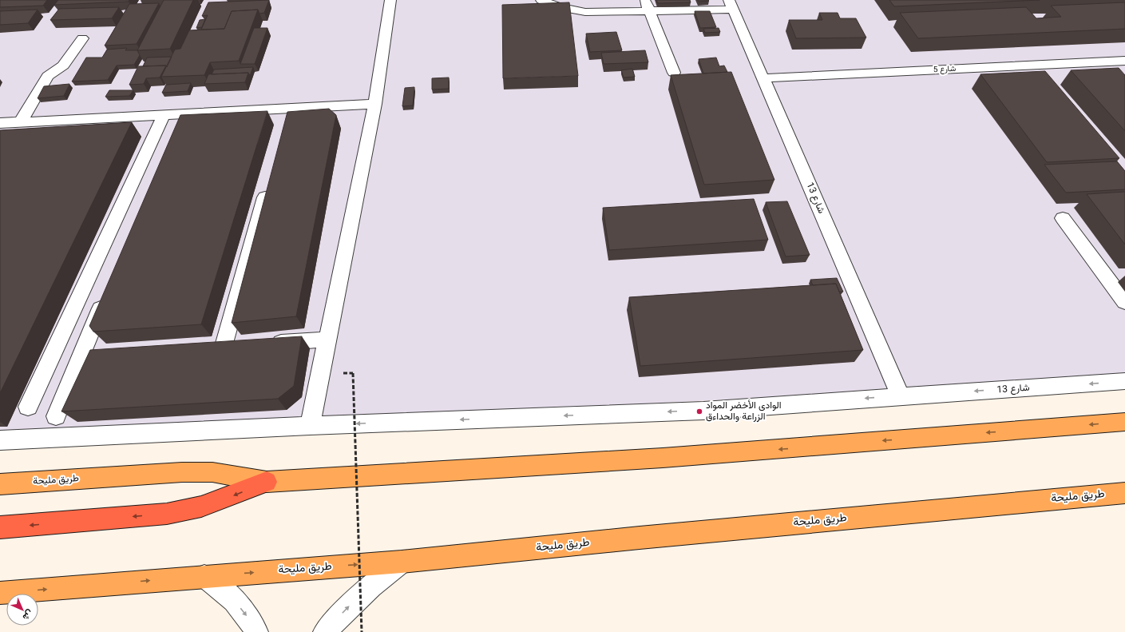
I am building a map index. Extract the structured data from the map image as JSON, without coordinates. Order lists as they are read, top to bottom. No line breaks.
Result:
{"streets":{"main road":["طريق مليحة"],"street":["شارع 5","شارع 13"]},"crossings":[["شارع 5","شارع 13"]],"one_way":["شارع 13"],"places":["الوادى الأخضر المواد الزراعة والحداءق"],"north":"bottom right"}
